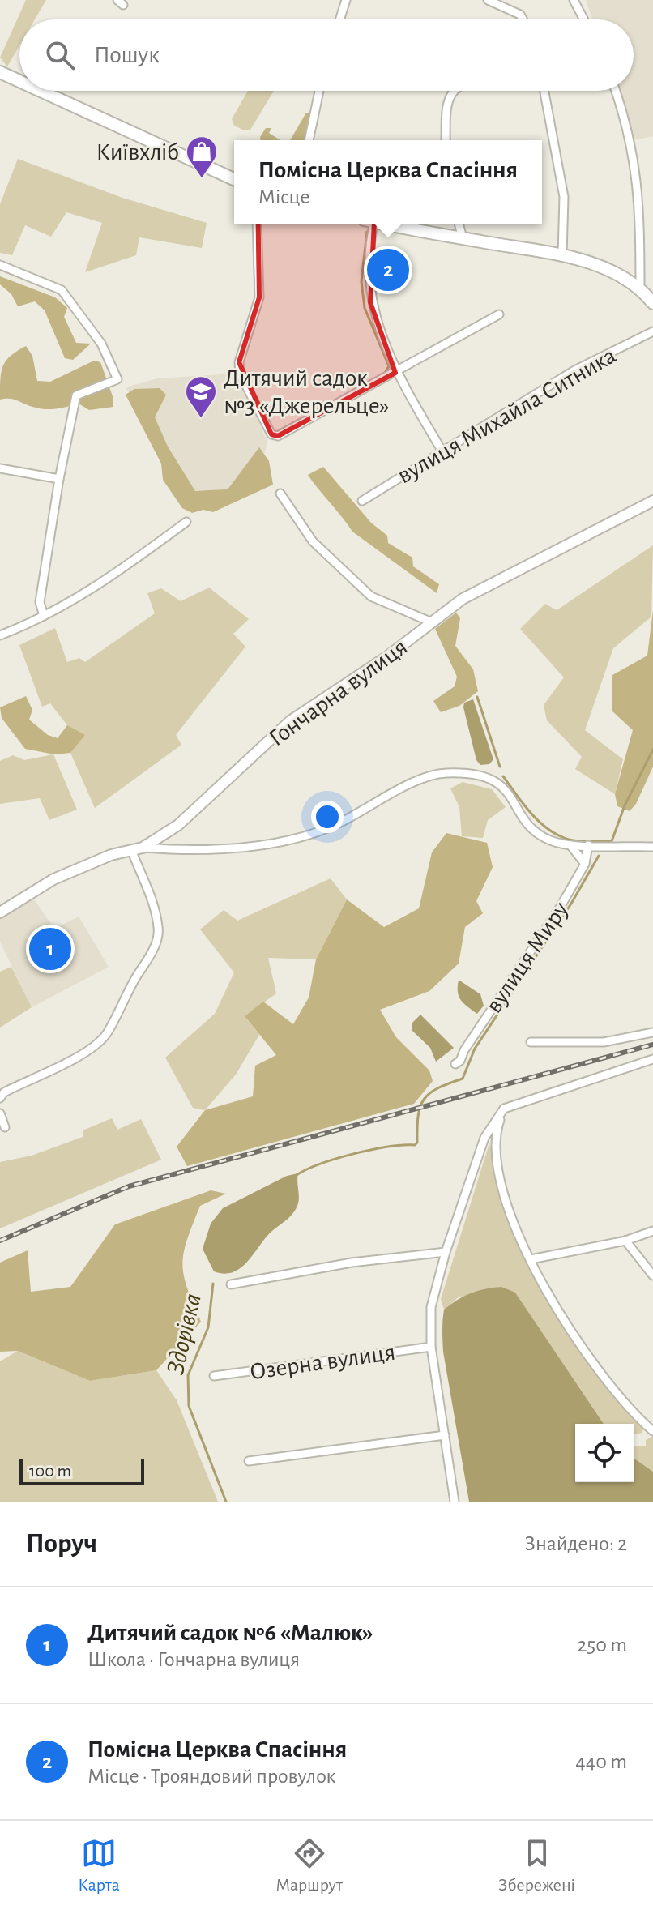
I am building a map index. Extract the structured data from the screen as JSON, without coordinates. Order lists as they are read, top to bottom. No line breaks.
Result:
{"streets":{"street":["вулиця Михайла Ситника","Гончарна вулиця","вулиця Миру","Озерна вулиця"]},"water":["Здорівка"],"places":{"shop":["Київхліб"],"school or university":["Дитячий садок №3 «Джерельце»"]},"scale_bar":"100 m","page":{"search":"Пошук","popup":["Помісна Церква Спасіння","Місце"],"pins":["2","1"],"scale":"100 m","heading":["Поруч","Знайдено: 2"],"list":[{"mark":"1","name":"Дитячий садок №6 «Малюк»","note":"Школа · Гончарна вулиця","value":"250 m"},{"mark":"2","name":"Помісна Церква Спасіння","note":"Місце · Трояндовий провулок","value":"440 m"}],"nav":["Карта","Маршрут","Збережені"]}}
